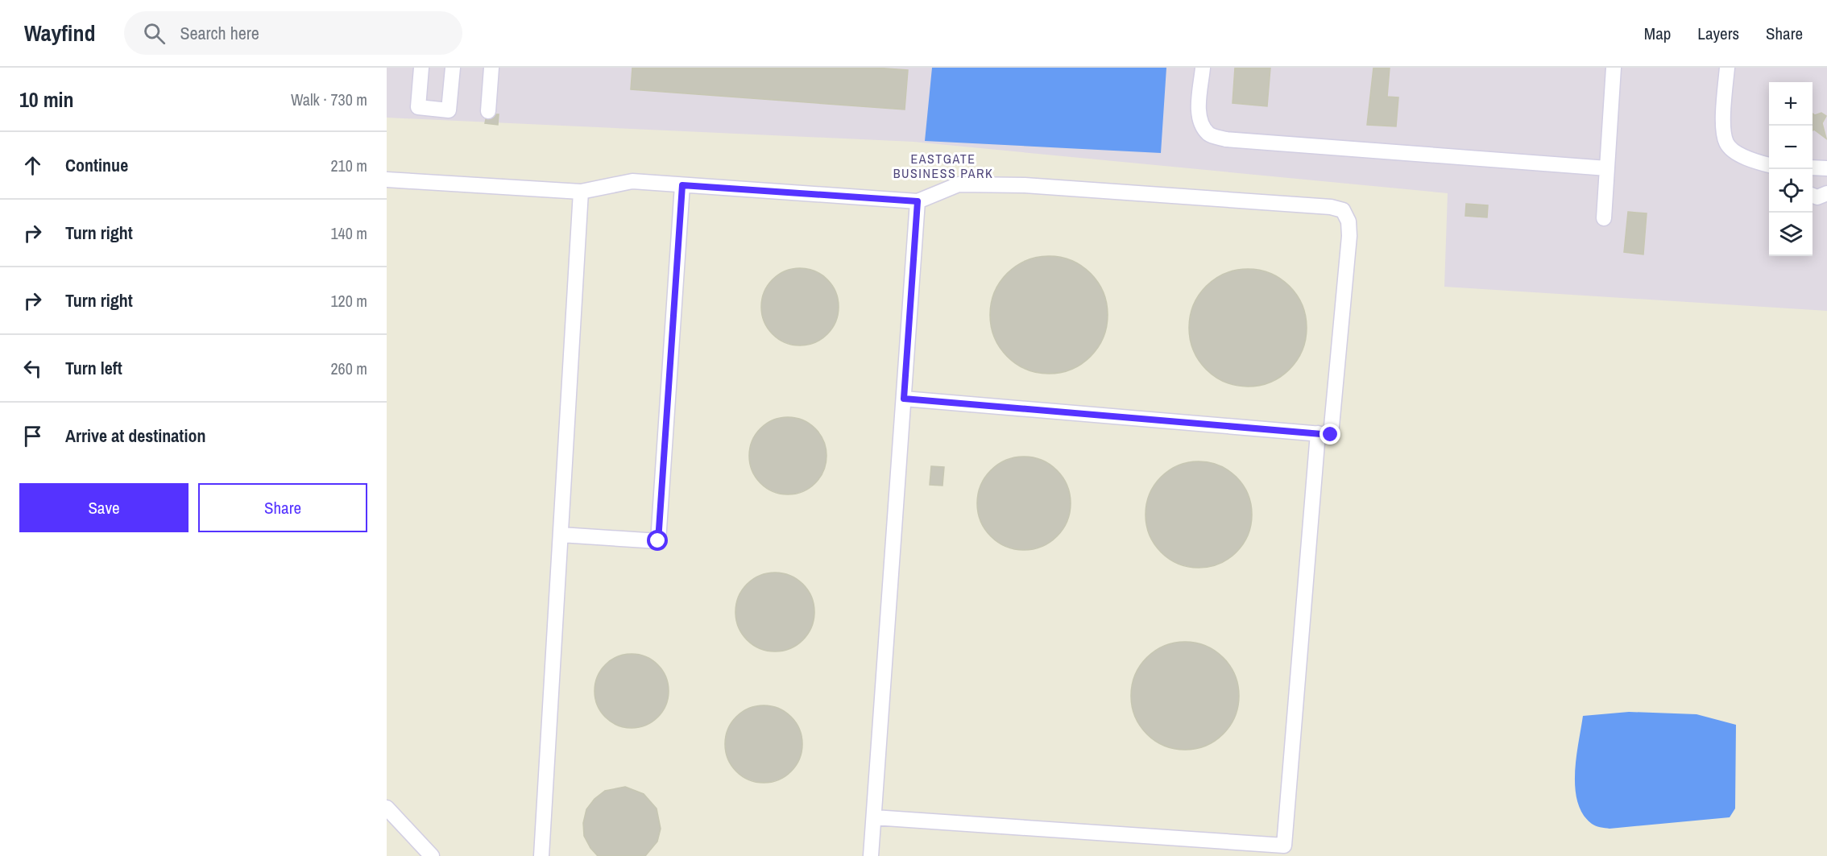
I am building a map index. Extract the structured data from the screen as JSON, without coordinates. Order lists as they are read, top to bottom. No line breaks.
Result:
{"districts":["EASTGATE BUSINESS PARK"],"page":{"header":"Wayfind","search":"Search here","nav":["Map","Layers","Share"],"heading":["10 min","Walk · 730 m"],"map_buttons":["+","−"],"list":[["Continue","210 m"],["Turn right","140 m"],["Turn right","120 m"],["Turn left","260 m"],"Arrive at destination"],"buttons":["Save","Share"]}}
